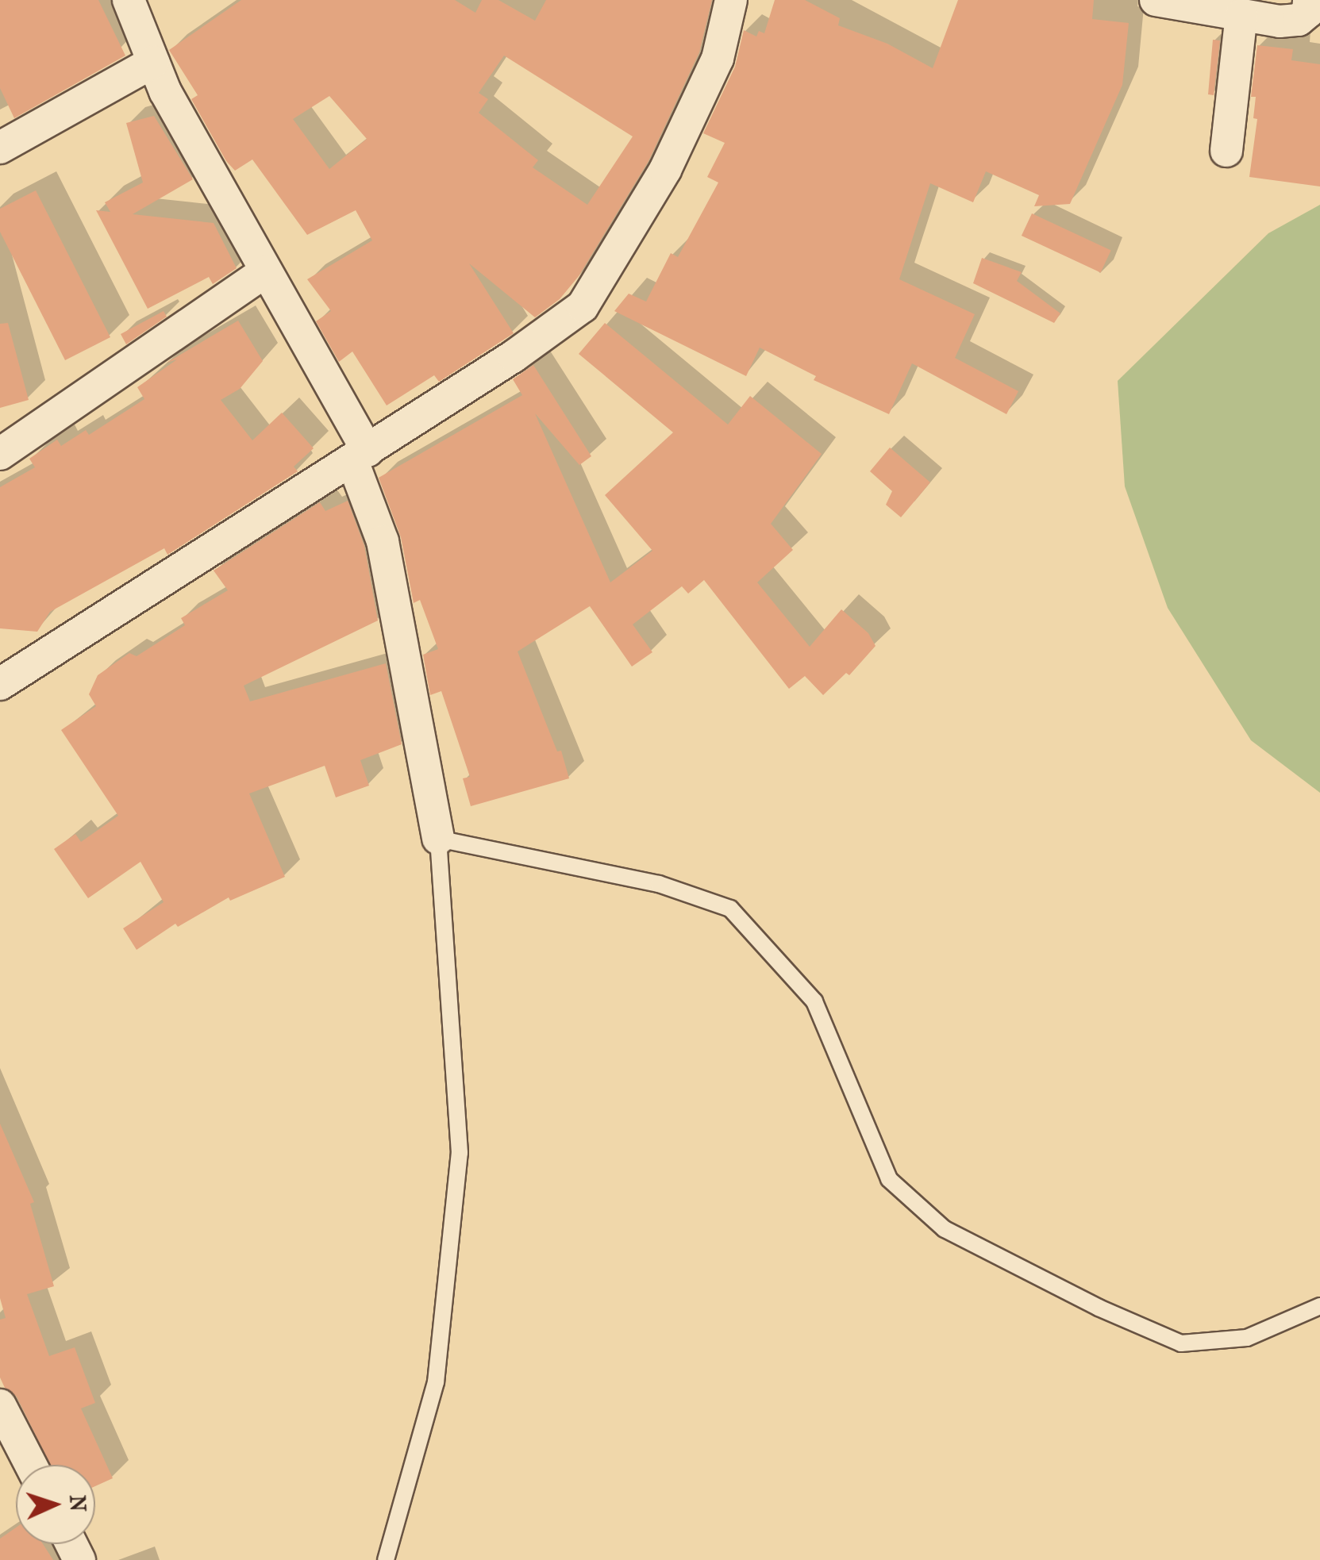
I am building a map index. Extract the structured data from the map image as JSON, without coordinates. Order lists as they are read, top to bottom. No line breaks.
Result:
{"north":"right"}
